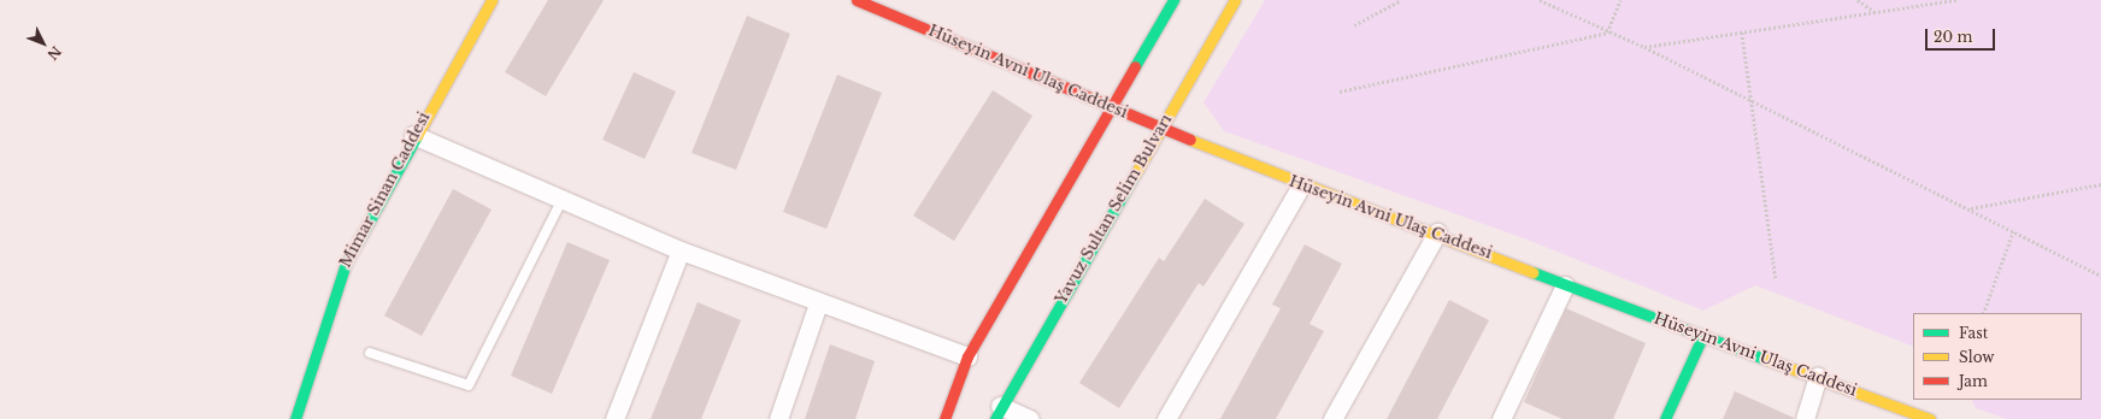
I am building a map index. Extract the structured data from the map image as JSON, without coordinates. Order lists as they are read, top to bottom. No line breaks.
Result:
{"streets":{"street":["Hüseyin Avni Ulaş Caddesi","Mimar Sinan Caddesi","Yavuz Sultan Selim Bulvarı"]},"crossings":[["Hüseyin Avni Ulaş Caddesi","Yavuz Sultan Selim Bulvarı"]],"legend":["Fast","Slow","Jam"],"scale_bar":"20 m","north":"bottom right"}
